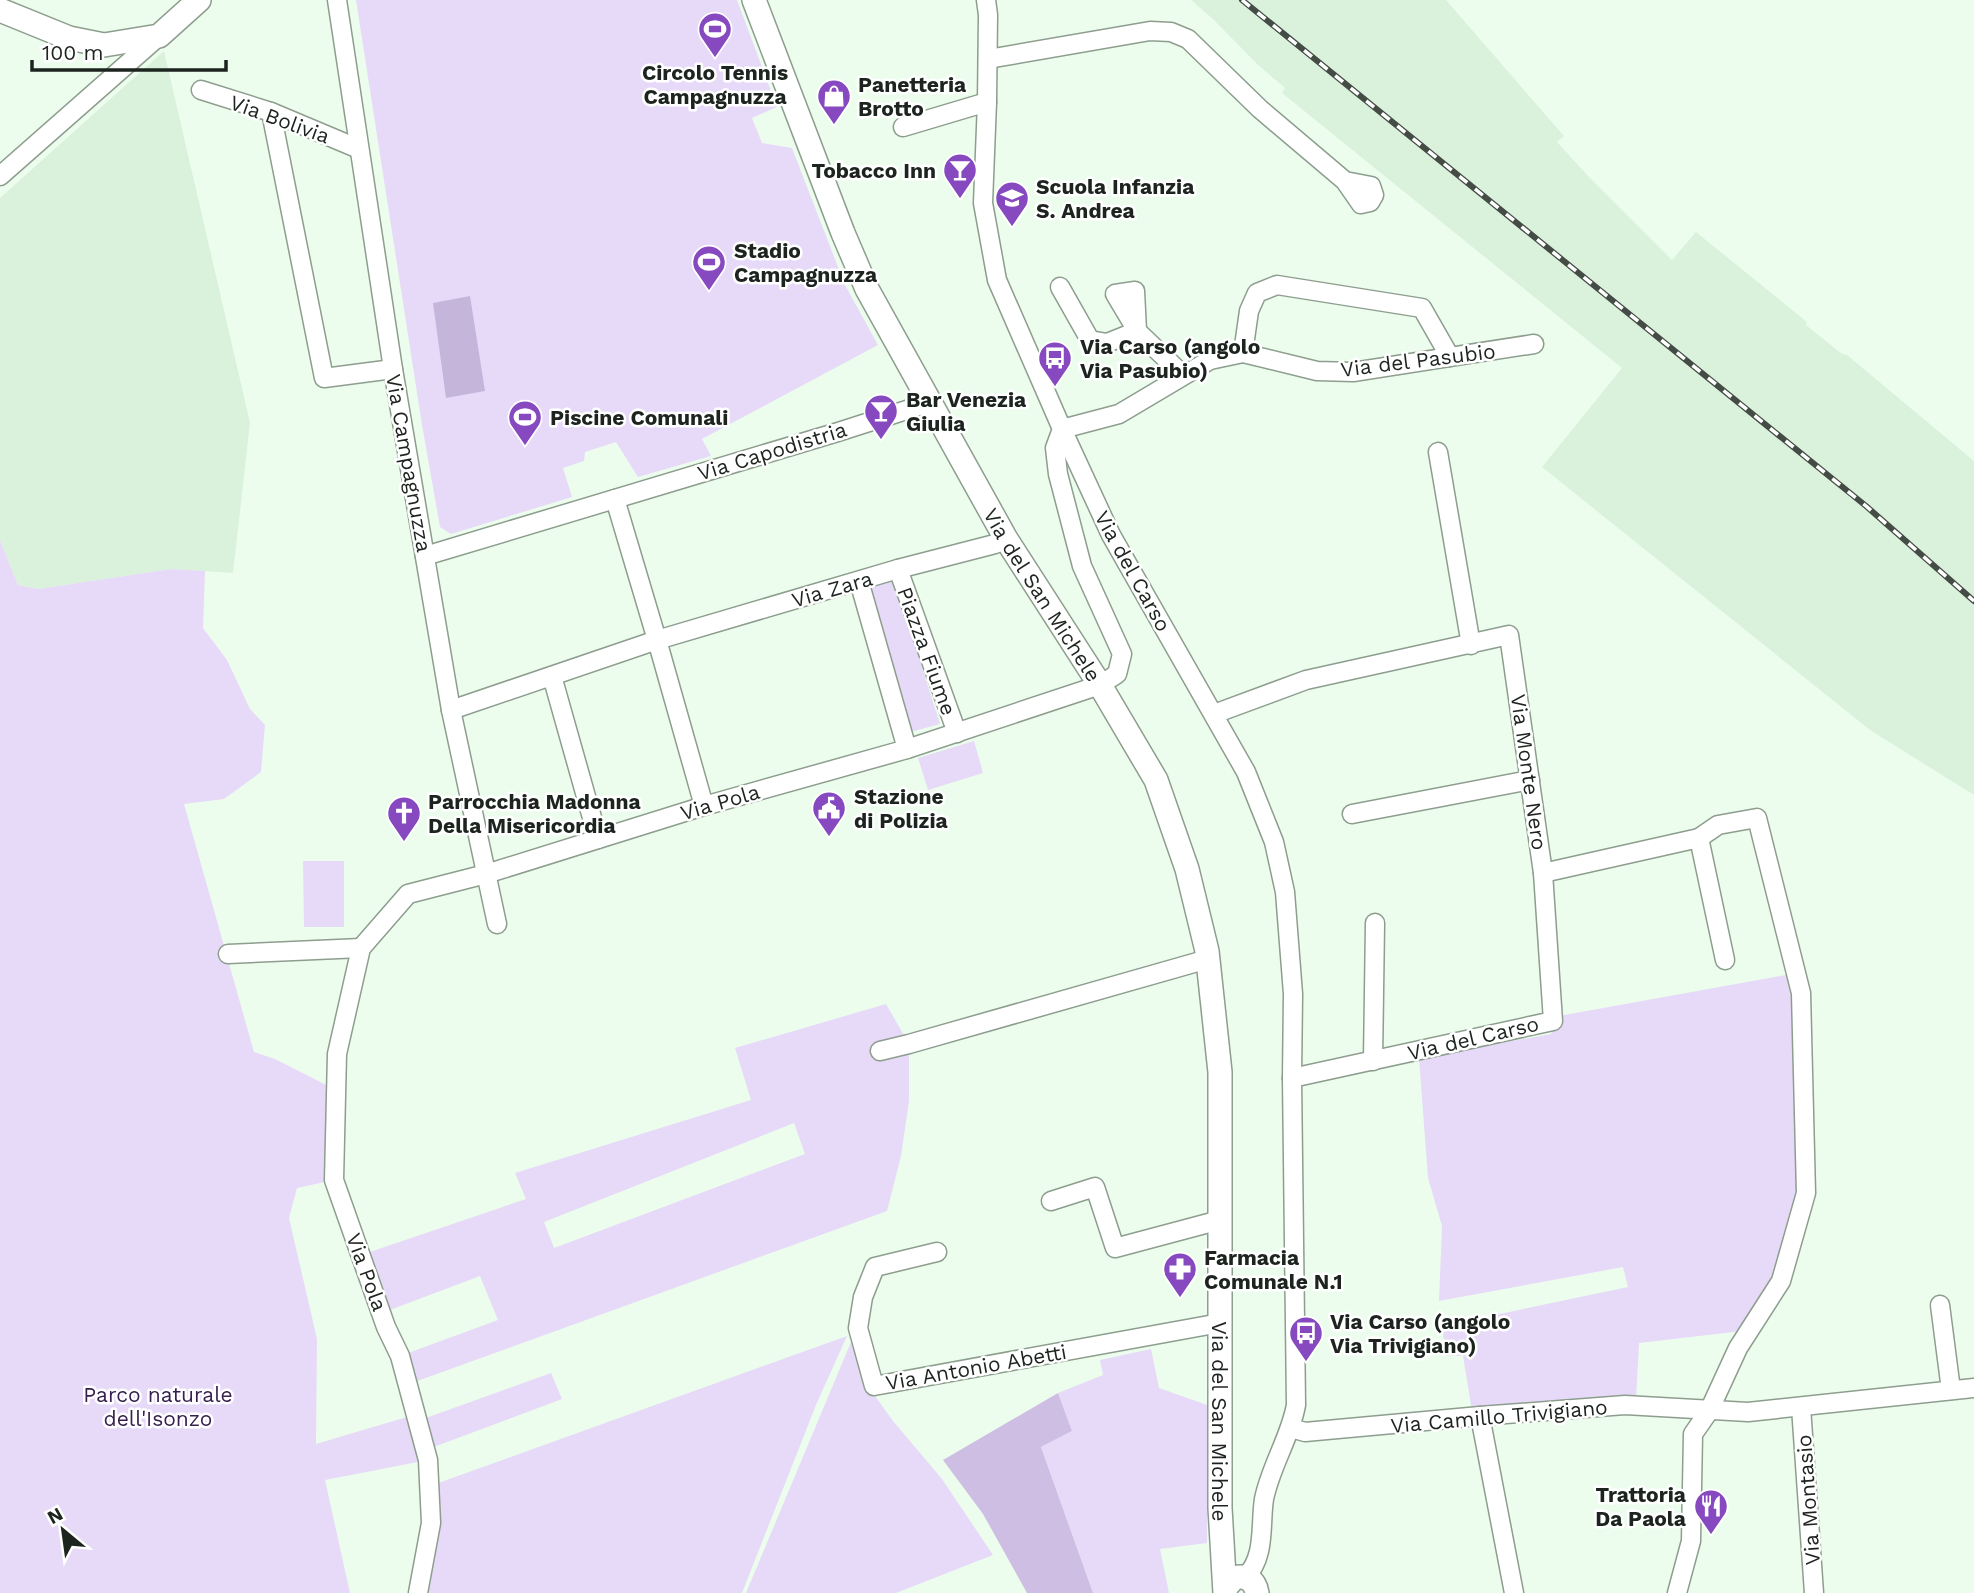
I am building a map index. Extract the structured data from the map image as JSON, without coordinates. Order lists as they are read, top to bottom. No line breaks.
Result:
{"streets":{"main road":["Via del San Michele"],"street":["Via Bolivia","Via del Pasubio","Via Capodistria","Via Campagnuzza","Via del Carso","Via Zara","Piazza Fiume","Via Monte Nero","Via Pola","Via Antonio Abetti","Via Camillo Trivigiano","Via Montasio"]},"crossings":[["Via Bolivia","Via Campagnuzza"],["Via del Pasubio","Via del Carso"],["Via Capodistria","Via Campagnuzza"],["Via Capodistria","Via del San Michele"],["Via Campagnuzza","Via Zara"],["Via Campagnuzza","Via Pola"],["Via del Carso","Via del San Michele"],["Via del Carso","Via Monte Nero"],["Via del Carso","Via Camillo Trivigiano"],["Via Zara","Via del San Michele"],["Via Zara","Piazza Fiume"],["Via del San Michele","Via Pola"],["Via del San Michele","Via Antonio Abetti"],["Piazza Fiume","Via Pola"],["Via Monte Nero","Via Camillo Trivigiano"],["Via Camillo Trivigiano","Via Montasio"]],"parks":["Parco naturale dell'Isonzo"],"places":{"sports":["Circolo Tennis Campagnuzza","Stadio Campagnuzza","Piscine Comunali"],"shop":["Panetteria Brotto"],"bar":["Tobacco Inn","Bar Venezia Giulia"],"school or university":["Scuola Infanzia S. Andrea"],"bus stop":["Via Carso (angolo Via Pasubio)","Via Carso (angolo Via Trivigiano)"],"public building":["Stazione di Polizia"],"church":["Parrocchia Madonna Della Misericordia"],"pharmacy":["Farmacia Comunale N.1"],"restaurant":["Trattoria Da Paola"]},"scale_bar":"100 m","north":"top left"}
